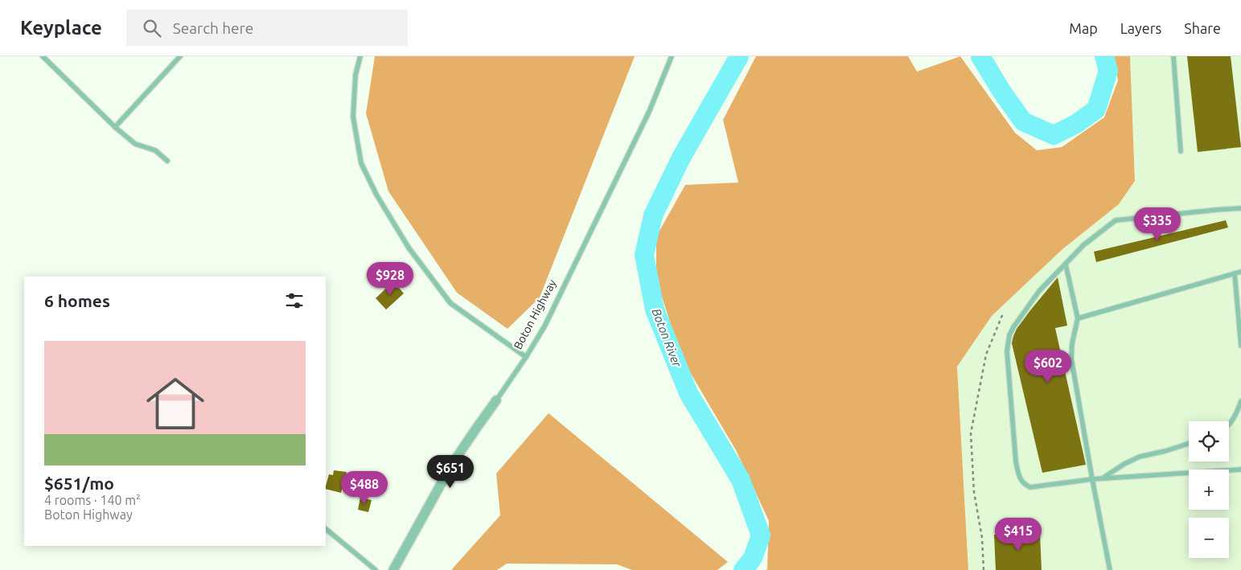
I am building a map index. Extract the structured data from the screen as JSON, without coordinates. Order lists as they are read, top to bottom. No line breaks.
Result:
{"streets":{"street":["Boton Highway"]},"water":["Boton River"],"page":{"header":"Keyplace","search":"Search here","nav":["Map","Layers","Share"],"price":["$335","$928","$602","$651","$488","$415"],"heading":"6 homes","list":[{"name":"$651/mo","note":"4 rooms · 140 m² · Boton Highway"}],"map_buttons":["+","−"]}}
